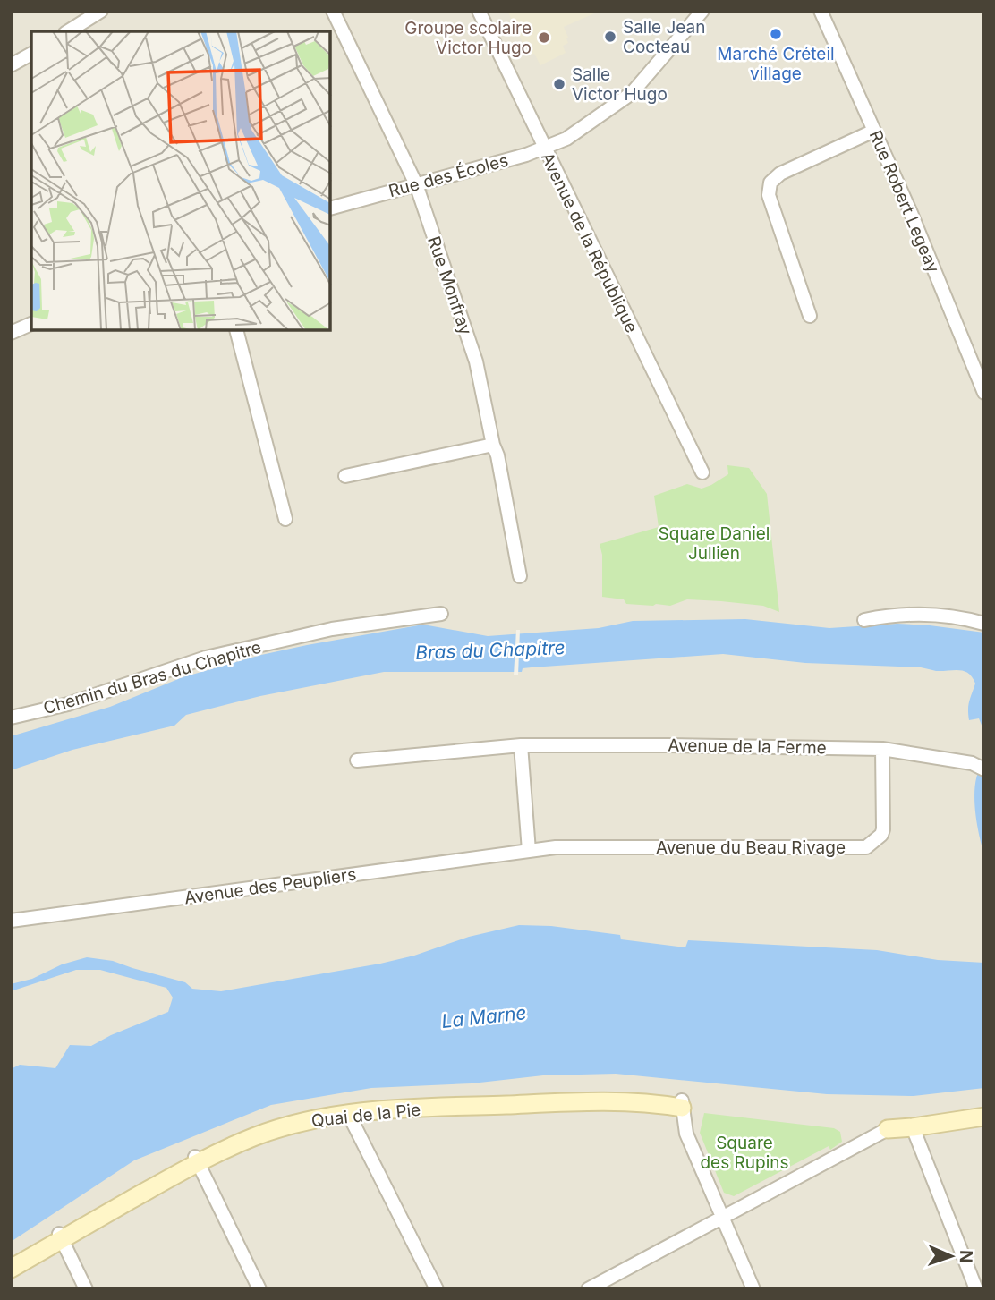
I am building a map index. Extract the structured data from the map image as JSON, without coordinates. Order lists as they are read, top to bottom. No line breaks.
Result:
{"streets":{"street":["Rue des Écoles","Rue Robert Legeay","Avenue de la République","Rue Monfray","Chemin du Bras du Chapitre","Avenue de la Ferme","Avenue du Beau Rivage","Avenue des Peupliers","Quai de la Pie"]},"crossings":[["Rue des Écoles","Avenue de la République"],["Rue des Écoles","Rue Monfray"],["Avenue de la Ferme","Avenue du Beau Rivage"],["Avenue du Beau Rivage","Avenue des Peupliers"]],"water":["Bras du Chapitre","La Marne"],"parks":["Square Daniel Jullien","Square des Rupins"],"places":["Marché Créteil village","Salle Jean Cocteau","Groupe scolaire Victor Hugo","Salle Victor Hugo"],"north":"right"}
